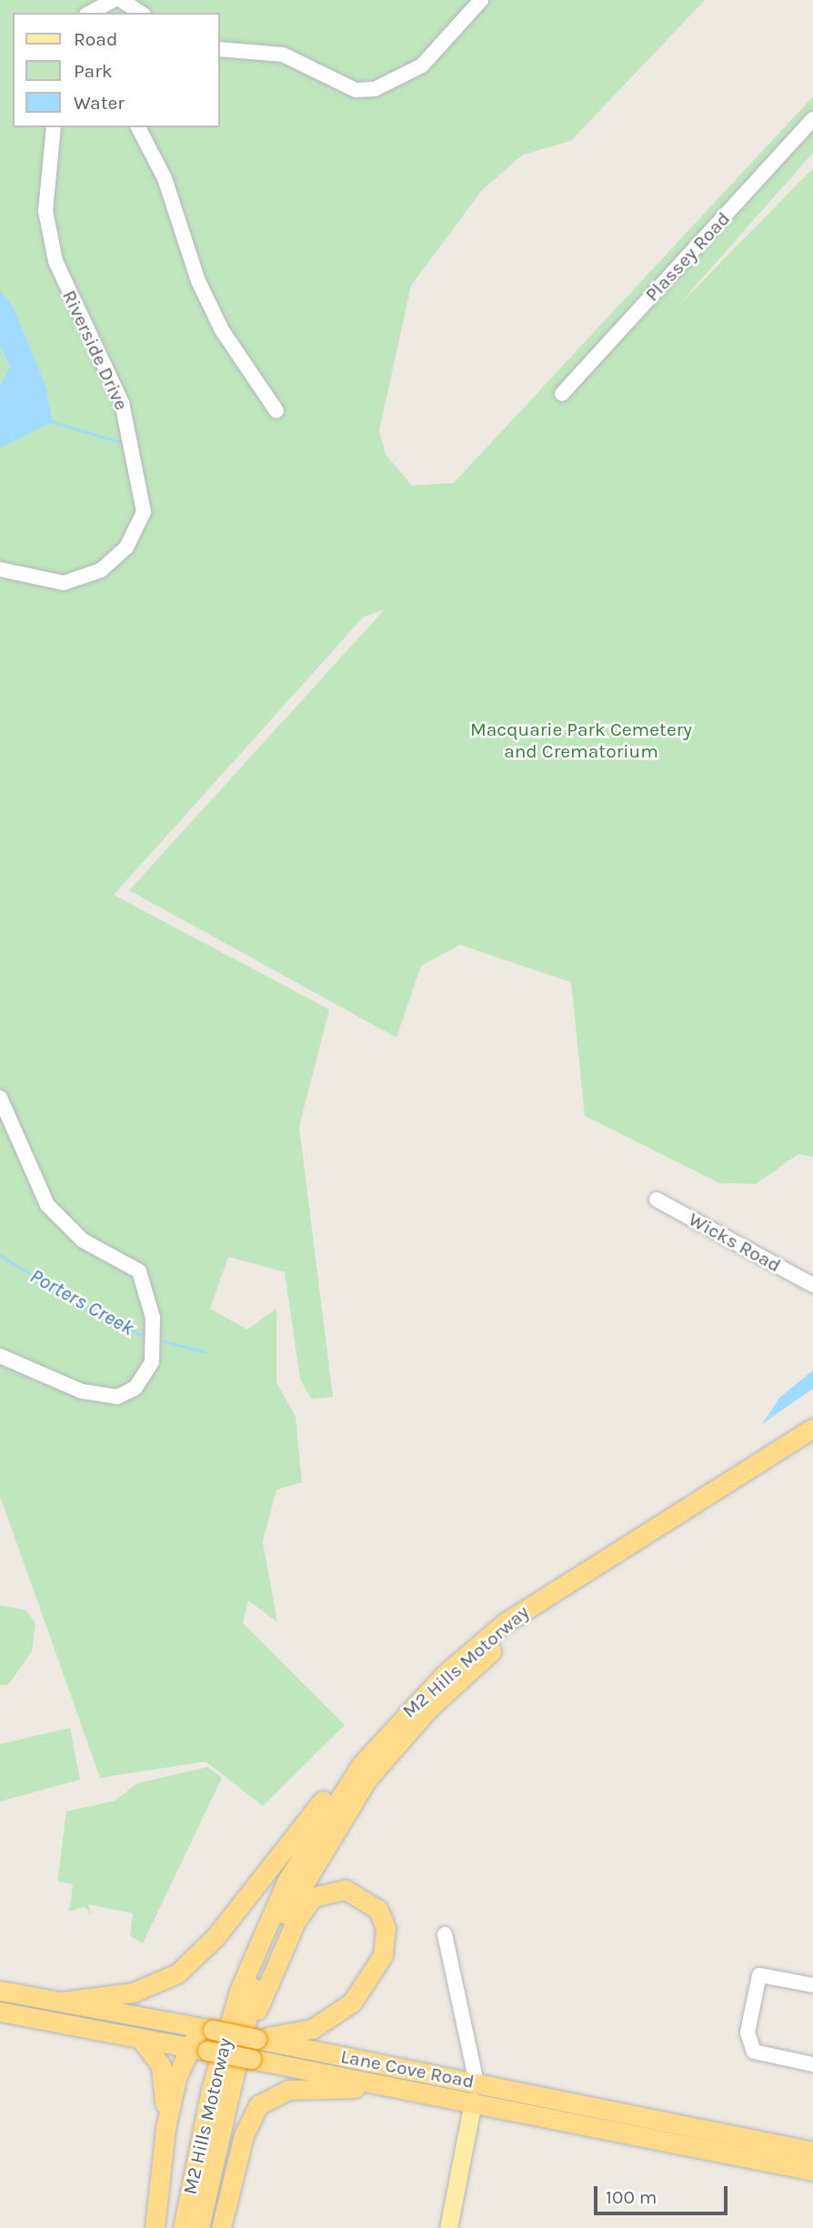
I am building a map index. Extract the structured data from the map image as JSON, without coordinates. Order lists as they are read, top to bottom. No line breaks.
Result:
{"streets":{"highway":["M2 Hills Motorway","Lane Cove Road"],"street":["Plassey Road","Riverside Drive","Wicks Road"]},"crossings":[["M2 Hills Motorway","Lane Cove Road"]],"water":["Porters Creek"],"parks":["Macquarie Park Cemetery and Crematorium"],"legend":["Road","Park","Water"],"scale_bar":"100 m"}
